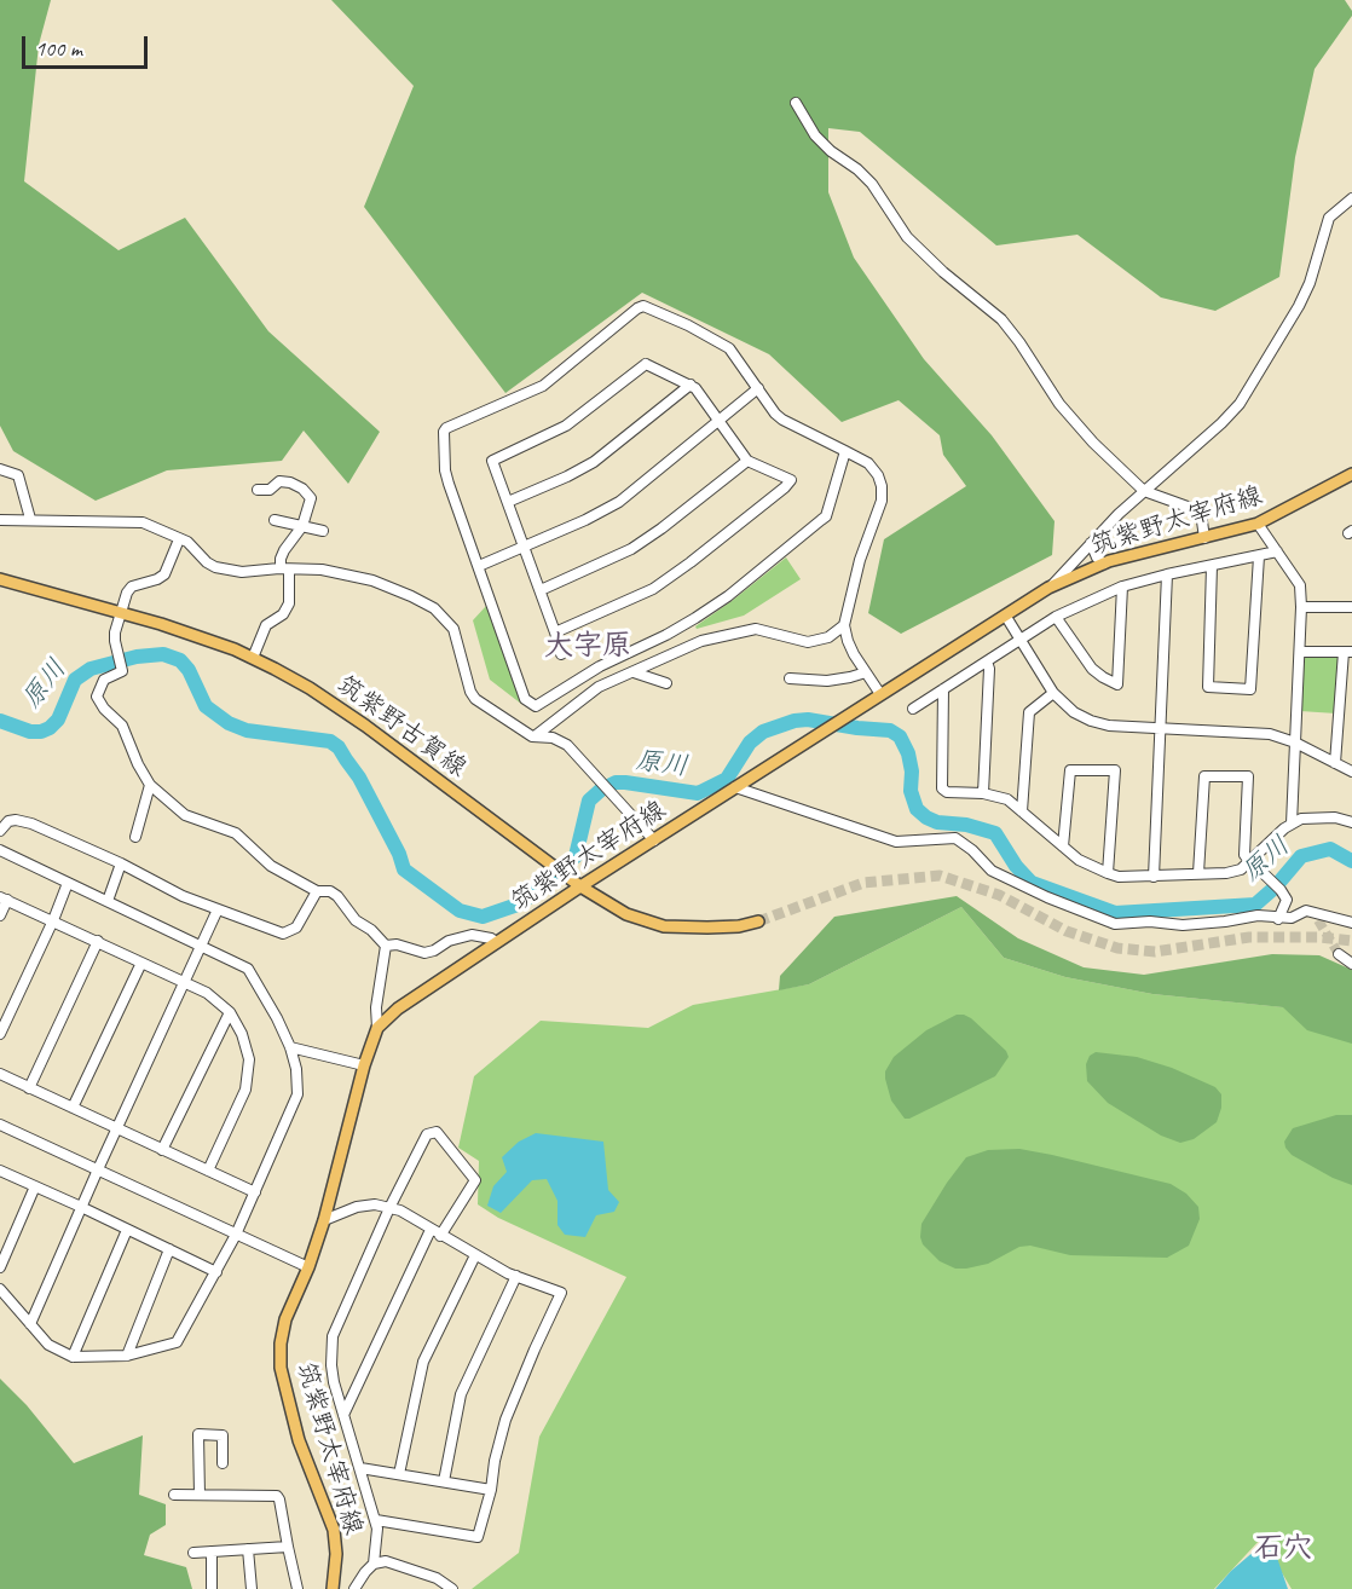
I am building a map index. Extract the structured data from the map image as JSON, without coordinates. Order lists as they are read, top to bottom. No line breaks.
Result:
{"streets":{"main road":["筑紫野太宰府線","筑紫野古賀線"]},"crossings":[["筑紫野太宰府線","筑紫野古賀線"]],"districts":["大字原","石穴"],"water":["原川"],"scale_bar":"100 m"}
